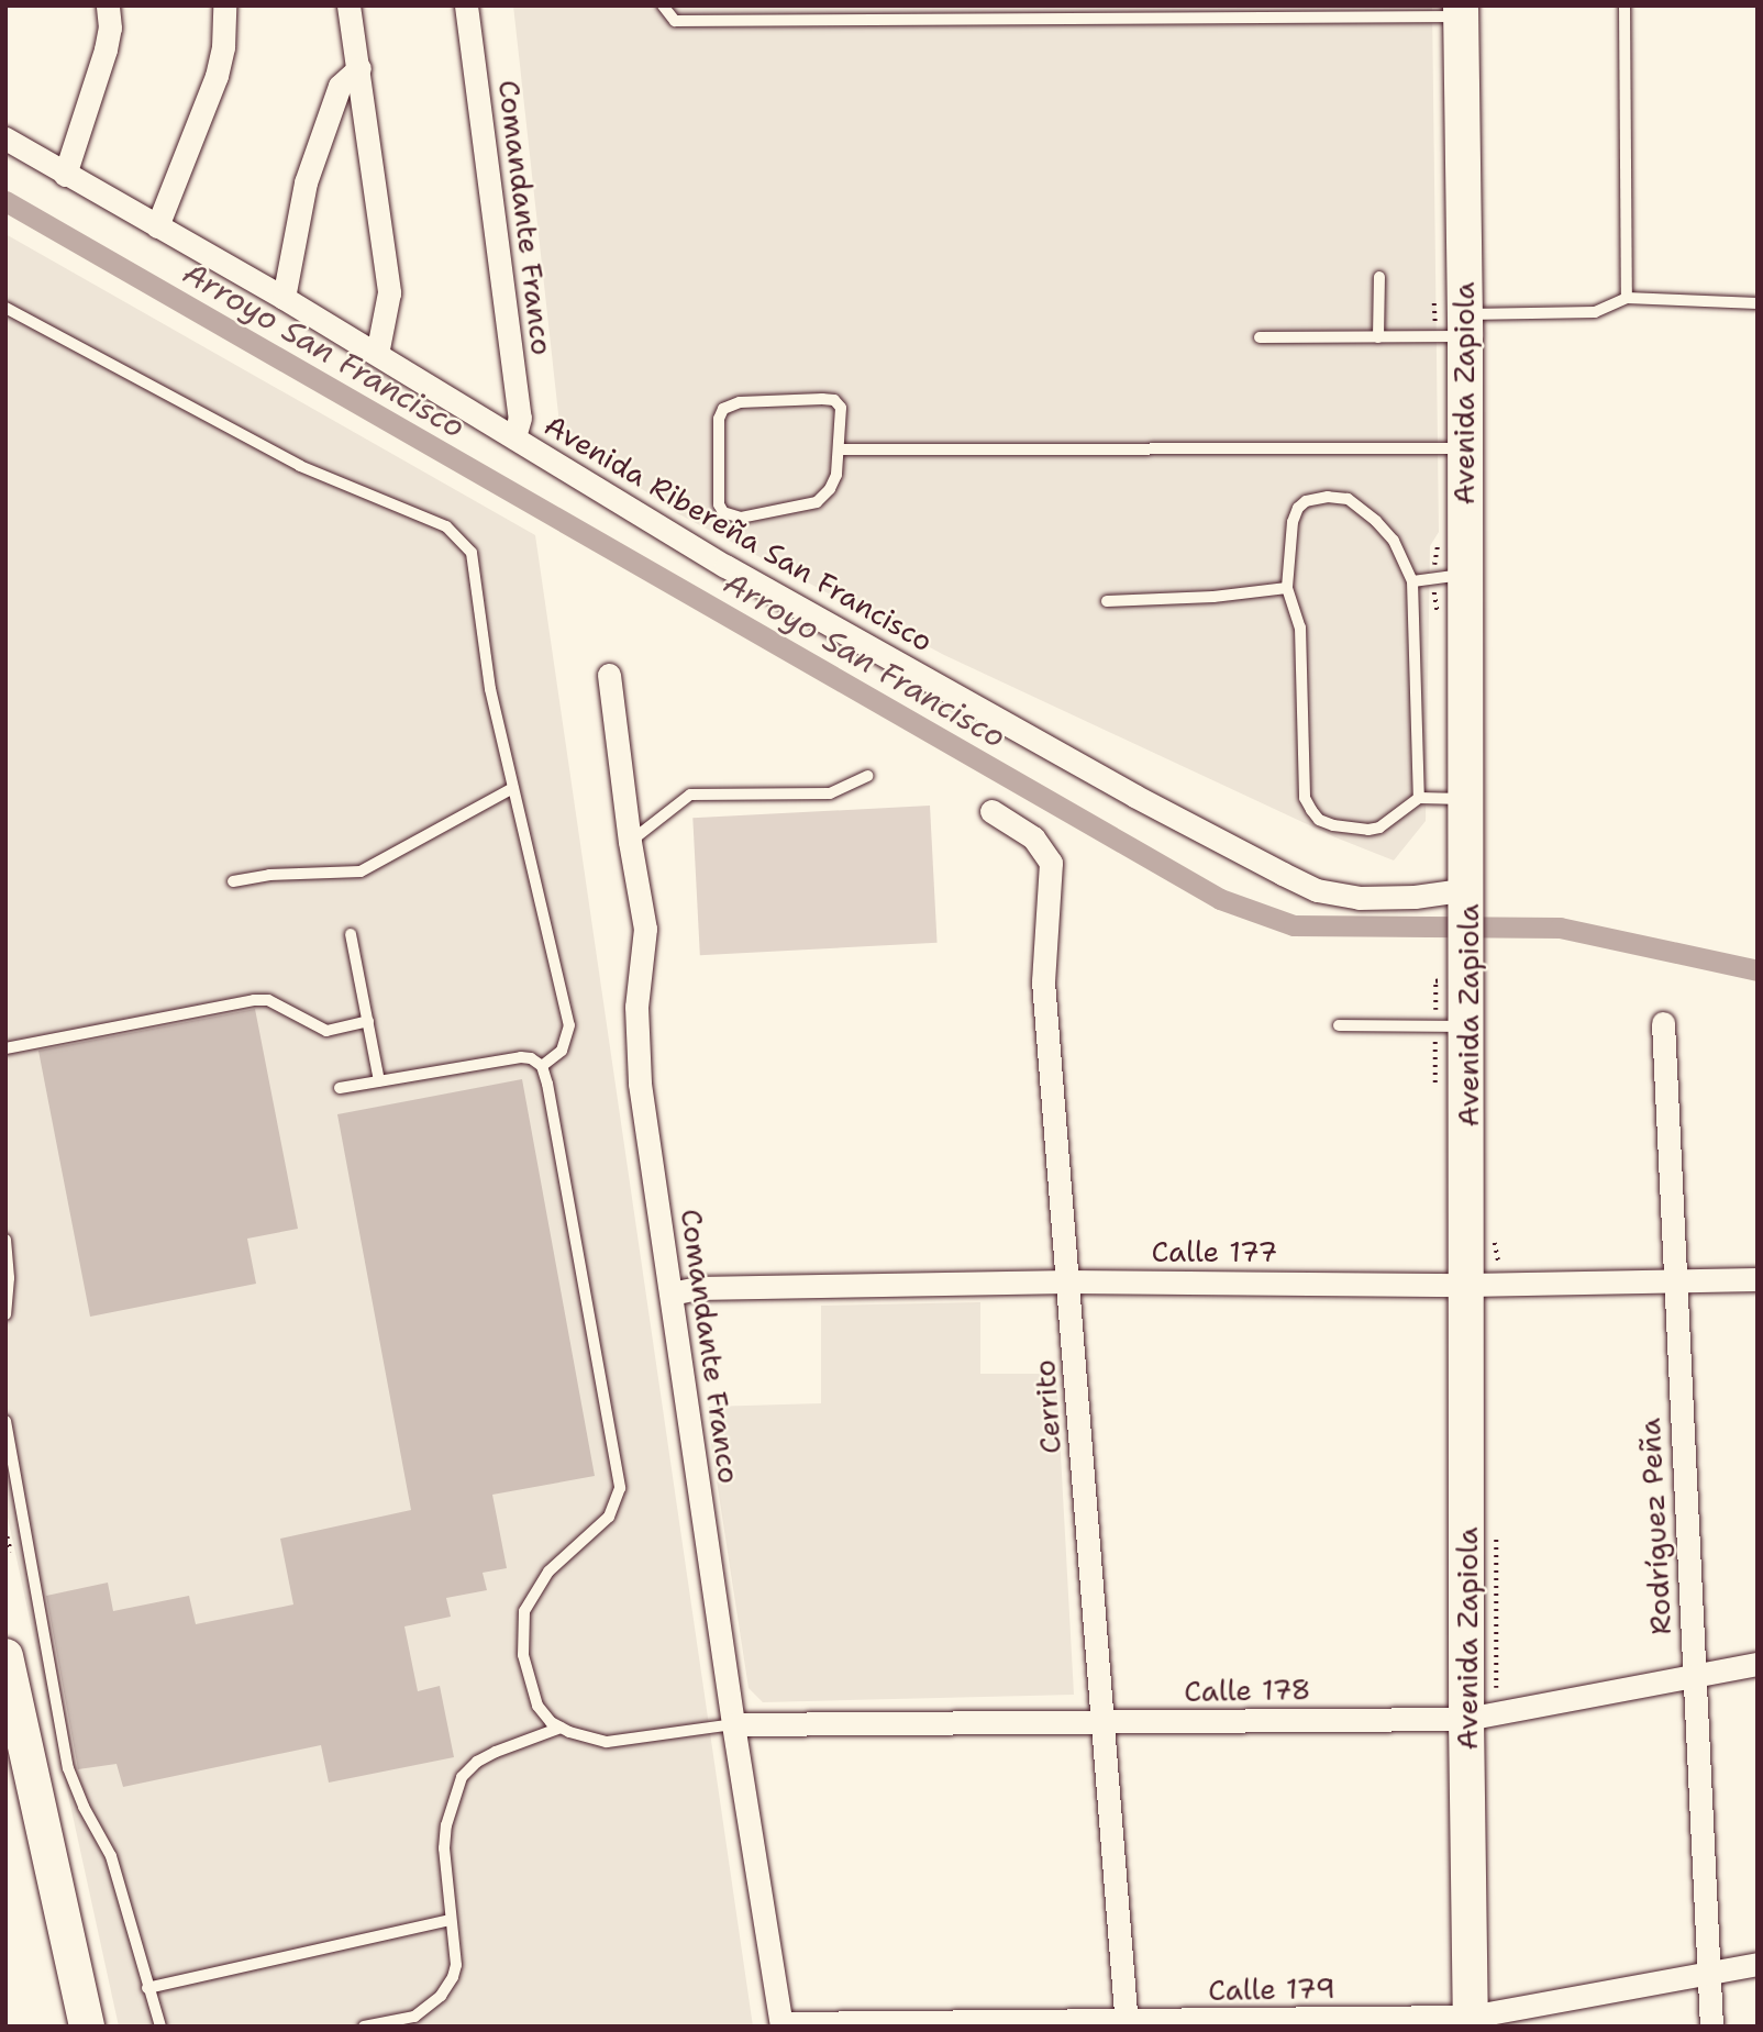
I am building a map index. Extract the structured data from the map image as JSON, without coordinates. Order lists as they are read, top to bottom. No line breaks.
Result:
{"streets":{"main road":["Avenida Zapiola"],"street":["Comandante Franco","Avenida Ribereña San Francisco","Calle 177","Cerrito","Rodríguez Peña","Calle 178","Calle 179"]},"crossings":[["Comandante Franco","Avenida Ribereña San Francisco"],["Comandante Franco","Calle 177"],["Comandante Franco","Calle 178"],["Comandante Franco","Calle 179"],["Avenida Zapiola","Avenida Ribereña San Francisco"],["Avenida Zapiola","Calle 177"],["Avenida Zapiola","Calle 178"],["Avenida Zapiola","Calle 179"],["Calle 177","Cerrito"],["Calle 177","Rodríguez Peña"],["Cerrito","Calle 178"],["Cerrito","Calle 179"],["Rodríguez Peña","Calle 178"],["Rodríguez Peña","Calle 179"]],"water":["Arroyo San Francisco"]}
